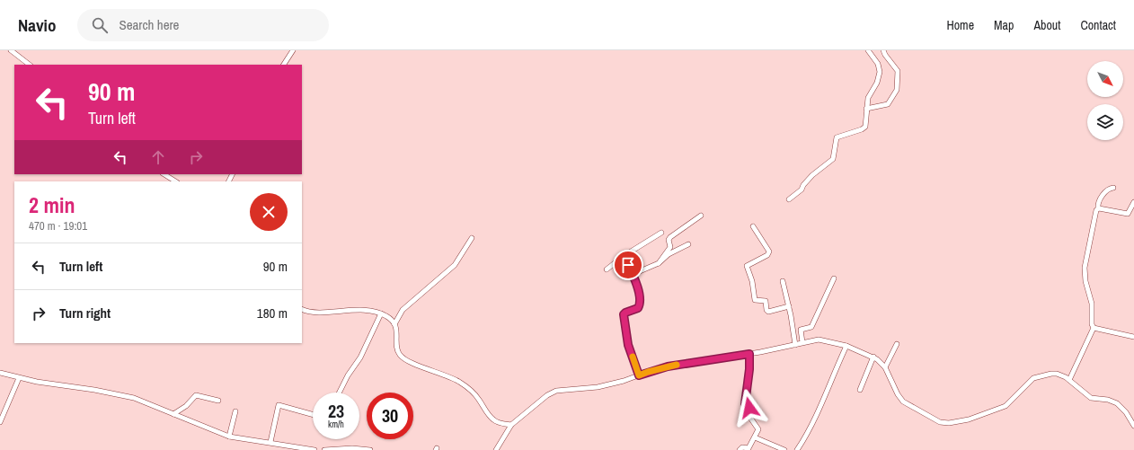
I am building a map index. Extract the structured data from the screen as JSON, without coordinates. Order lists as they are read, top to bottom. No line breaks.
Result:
{"north":"bottom right","page":{"header":"Navio","search":"Search here","nav":["Home","Map","About","Contact"],"turn":["90 m","Turn left"],"heading":["2 min","470 m · 19:01"],"list":[{"name":"Turn left","value":"90 m"},{"name":"Turn right","value":"180 m"}],"speed":"23 km/h","limit":"30"}}
